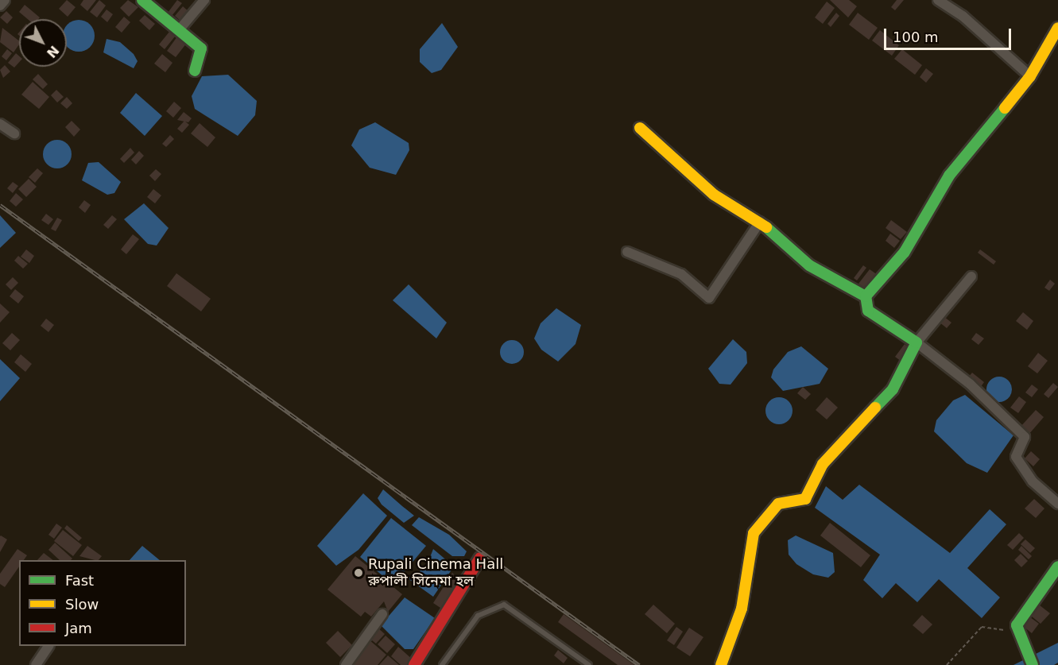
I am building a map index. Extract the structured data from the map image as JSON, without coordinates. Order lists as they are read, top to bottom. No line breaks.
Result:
{"places":["Rupali Cinema Hall রুপালী সিনেমা হল"],"legend":["Fast","Slow","Jam"],"scale_bar":"100 m","north":"bottom right"}
